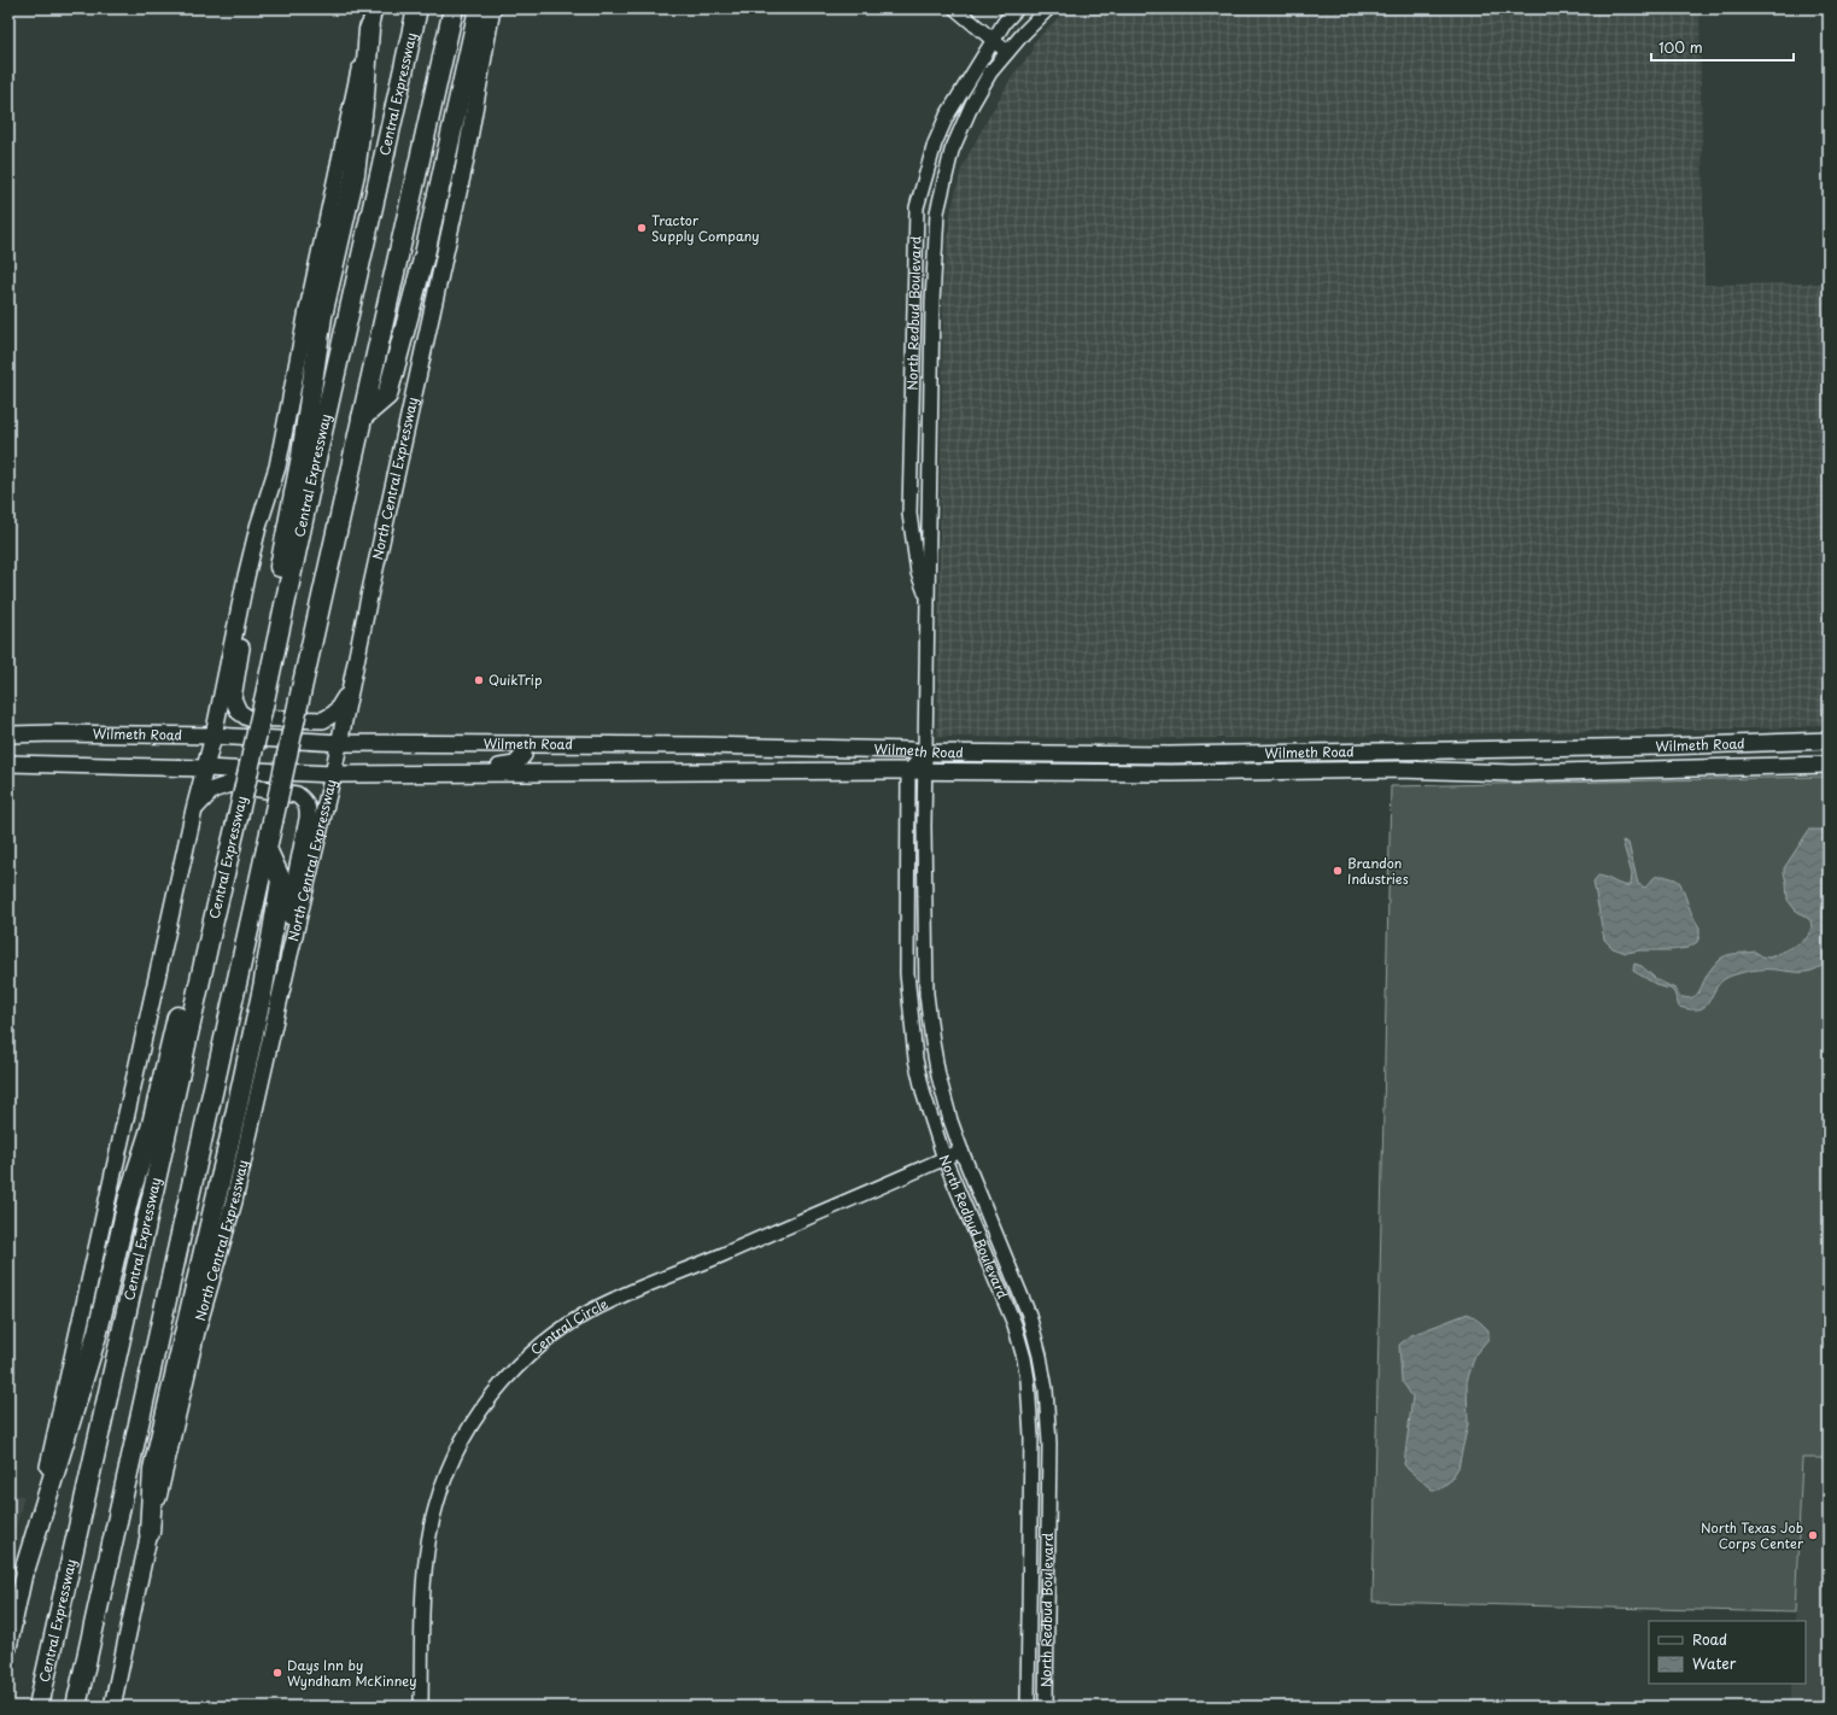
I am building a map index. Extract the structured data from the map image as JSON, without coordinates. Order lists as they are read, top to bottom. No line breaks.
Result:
{"streets":{"highway":["Central Expressway"],"main road":["North Central Expressway","Wilmeth Road"],"street":["North Redbud Boulevard","Central Circle"]},"crossings":[["North Redbud Boulevard","Wilmeth Road"],["North Redbud Boulevard","Central Circle"],["North Central Expressway","Wilmeth Road"]],"places":["Tractor Supply Company","QuikTrip","Brandon Industries","North Texas Job Corps Center","Days Inn by Wyndham McKinney"],"legend":["Road","Water"],"scale_bar":"100 m"}
